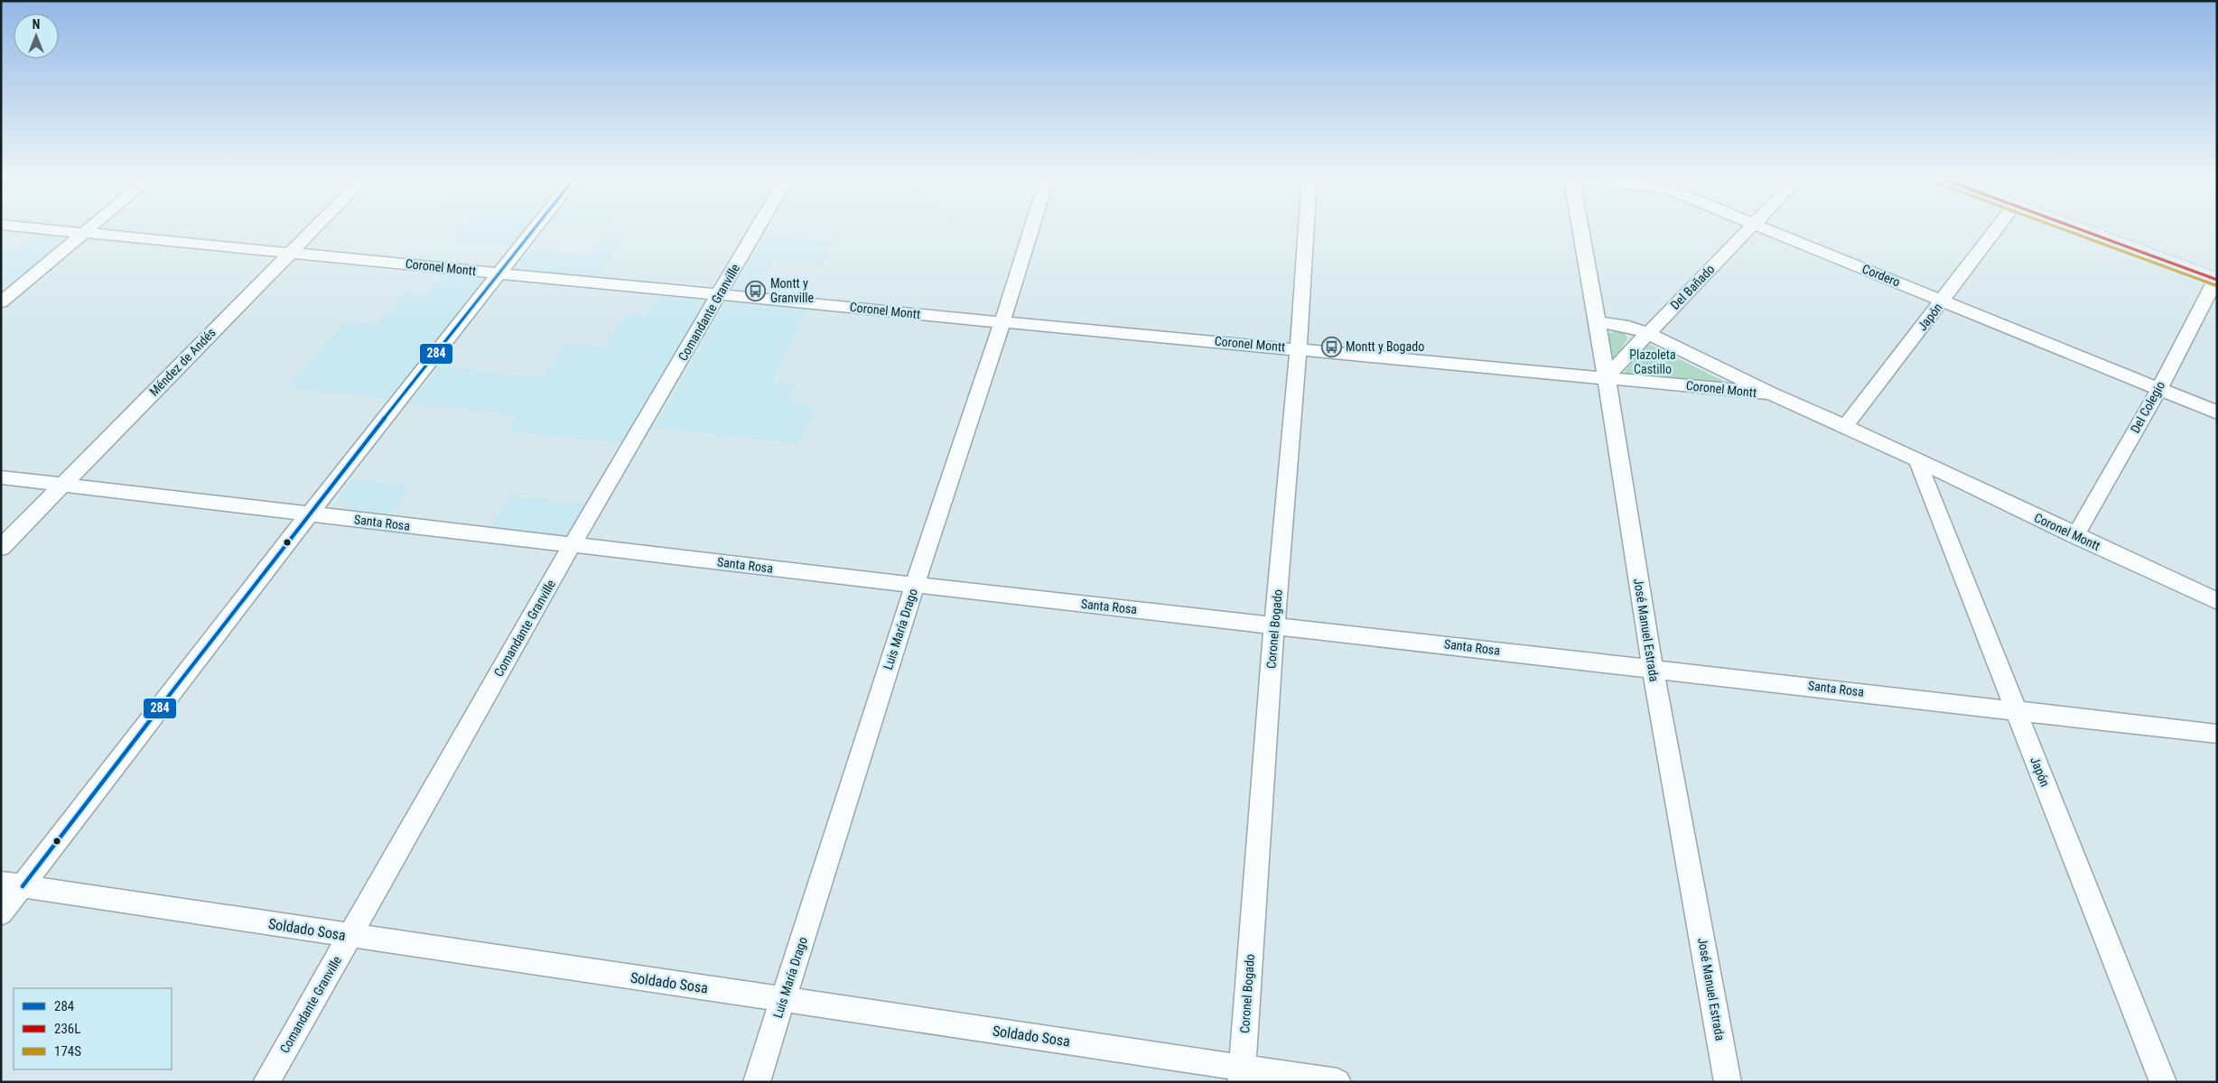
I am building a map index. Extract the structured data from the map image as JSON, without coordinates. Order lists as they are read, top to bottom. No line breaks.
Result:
{"streets":{"street":["Coronel Montt","Cordero","Del Bañado","Comandante Granville","Japón","Méndez de Andés","Del Colegio","Santa Rosa","Luis María Drago","Coronel Bogado","José Manuel Estrada","Soldado Sosa"]},"crossings":[["Coronel Montt","Del Bañado"],["Coronel Montt","Comandante Granville"],["Coronel Montt","Japón"],["Coronel Montt","Méndez de Andés"],["Coronel Montt","Del Colegio"],["Coronel Montt","Luis María Drago"],["Coronel Montt","Coronel Bogado"],["Coronel Montt","José Manuel Estrada"],["Cordero","Japón"],["Cordero","Del Colegio"],["Del Bañado","José Manuel Estrada"],["Comandante Granville","Santa Rosa"],["Comandante Granville","Soldado Sosa"],["Japón","Santa Rosa"],["Méndez de Andés","Santa Rosa"],["Santa Rosa","Luis María Drago"],["Santa Rosa","Coronel Bogado"],["Santa Rosa","José Manuel Estrada"],["Luis María Drago","Soldado Sosa"],["Coronel Bogado","Soldado Sosa"]],"parks":["Plazoleta Castillo"],"places":{"bus stop":["Montt y Granville","Montt y Bogado"]},"lines":["transit line 284","transit line 236L","transit line 174S"],"legend":["284","236L","174S"],"north":"top"}
